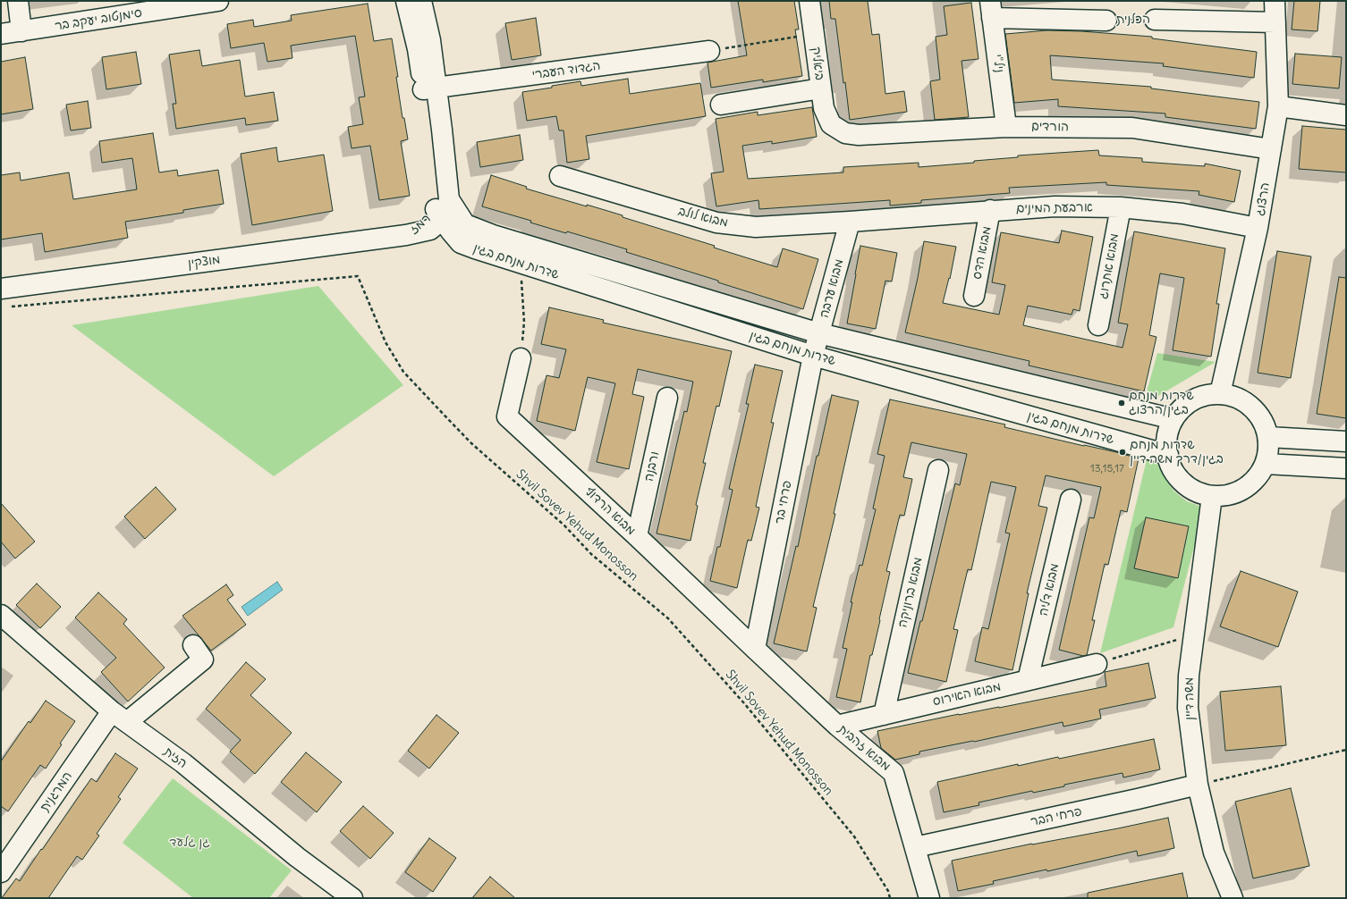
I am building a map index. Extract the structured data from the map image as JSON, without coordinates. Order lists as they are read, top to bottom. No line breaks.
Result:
{"streets":{"street":["סימנטוב יעקב בר","הכלנית","ביאליק","ניל\"י","הגדוד העברי","הורדים","הרצוג","ארבעת המינים","מבוא לולב","רמז","מבוא הדס","מוצקין","שדרות מנחם בגין","מבוא אתרוג","מבוא ערבה","ורבנה","פרחי בר","מבוא הרדוף","מבוא דליה","מבוא ברוניקה","מבוא האירוס","משה דיין","מבוא זהבית","הזית","המרגנית","פרחי הבר"],"path":["Shvil Sovev Yehud Monosson"]},"crossings":[["הכלנית","ניל\"י"],["הכלנית","הרצוג"],["ביאליק","הורדים"],["ניל\"י","הורדים"],["הגדוד העברי","רמז"],["הורדים","הרצוג"],["הרצוג","ארבעת המינים"],["הרצוג","שדרות מנחם בגין"],["הרצוג","משה דיין"],["ארבעת המינים","מבוא לולב"],["ארבעת המינים","מבוא הדס"],["ארבעת המינים","מבוא אתרוג"],["ארבעת המינים","מבוא ערבה"],["מבוא לולב","מבוא ערבה"],["רמז","מוצקין"],["רמז","שדרות מנחם בגין"],["שדרות מנחם בגין","מבוא ערבה"],["שדרות מנחם בגין","פרחי בר"],["שדרות מנחם בגין","משה דיין"],["מבוא ערבה","פרחי בר"],["ורבנה","מבוא הרדוף"],["פרחי בר","מבוא הרדוף"],["פרחי בר","מבוא זהבית"],["מבוא הרדוף","מבוא זהבית"],["מבוא דליה","מבוא האירוס"],["מבוא ברוניקה","מבוא האירוס"],["מבוא האירוס","מבוא זהבית"],["משה דיין","פרחי הבר"],["מבוא זהבית","פרחי הבר"],["הזית","המרגנית"]],"parks":["גן גלעד"],"places":["שדרות מנחם בגין/הרצוג","שדרות מנחם בגין/דרך משה דיין"],"house_numbers":["13,15,17"]}
